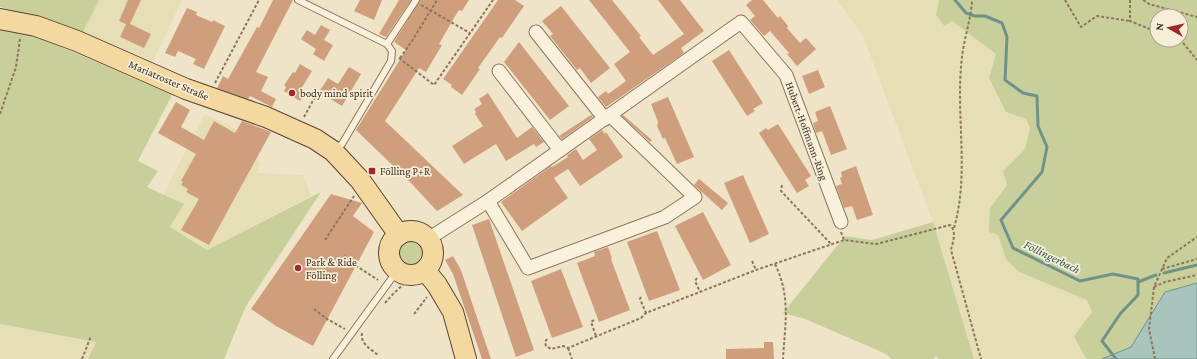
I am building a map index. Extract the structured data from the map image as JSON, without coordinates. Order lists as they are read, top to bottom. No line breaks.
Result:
{"streets":{"main road":["Mariatroster Straße"],"street":["Hubert-Hoffmann-Ring"]},"crossings":[["Mariatroster Straße","Hubert-Hoffmann-Ring"]],"water":["Föllingerbach"],"places":{"other":["body mind spirit","Park & Ride Fölling"],"transit":["Fölling P+R"]},"north":"left"}
